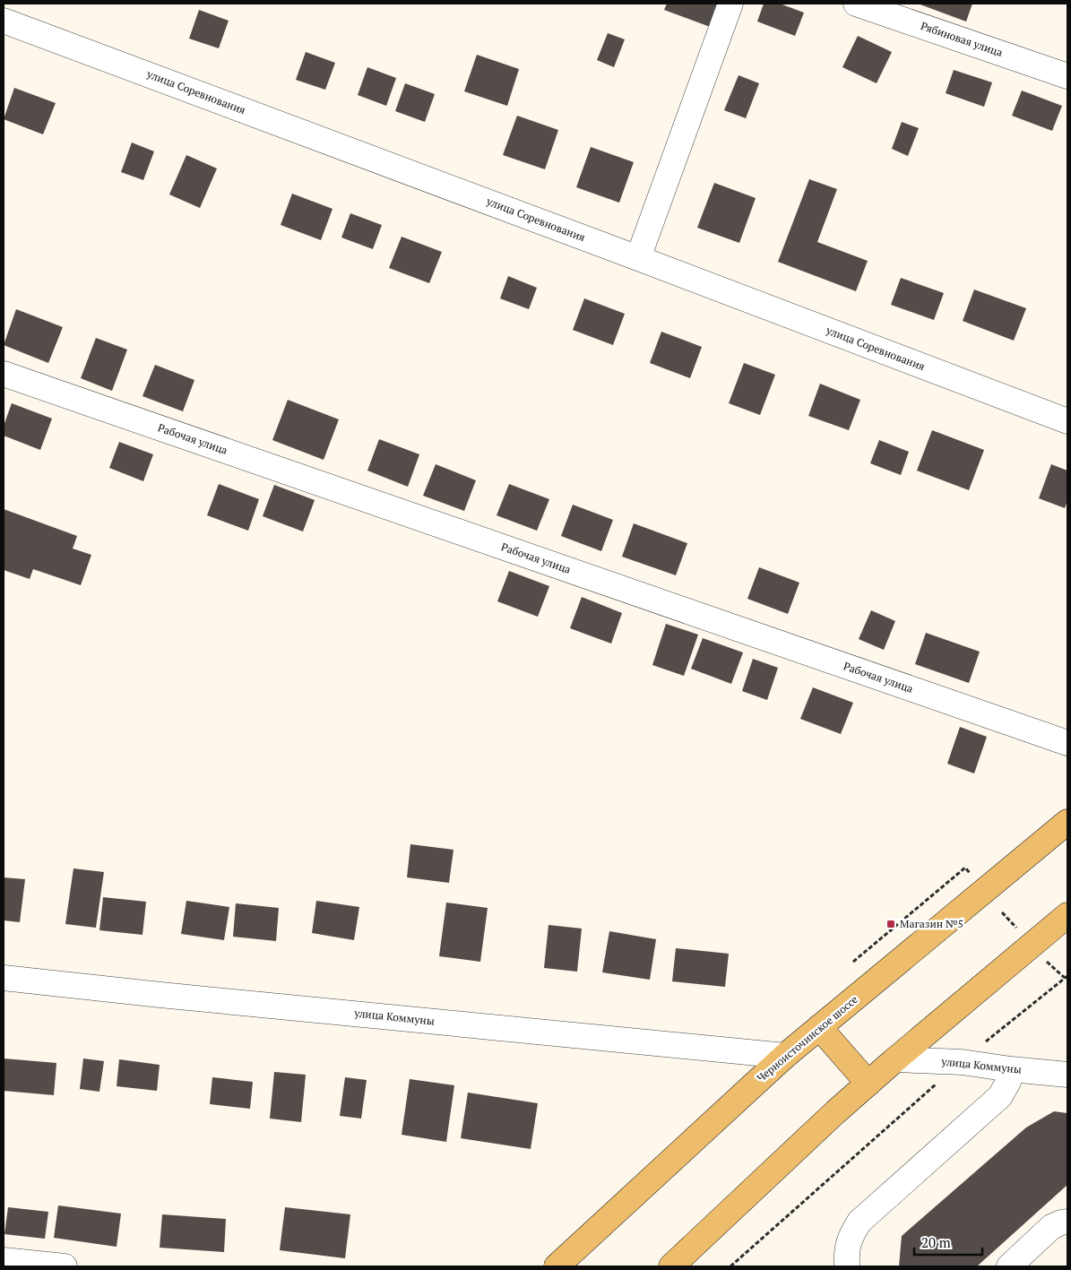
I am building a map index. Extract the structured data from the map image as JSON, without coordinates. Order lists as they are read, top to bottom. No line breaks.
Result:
{"streets":{"main road":["Черноисточинское шоссе"],"street":["Рябиновая улица","улица Соревнования","Рабочая улица","улица Коммуны"]},"crossings":[["улица Коммуны","Черноисточинское шоссе"]],"places":{"transit":["Магазин №5"]},"scale_bar":"20 m"}
